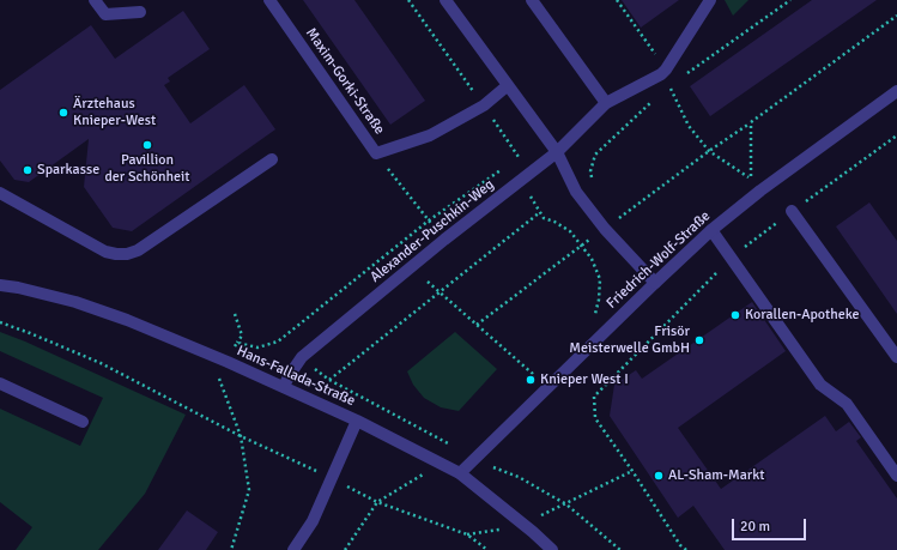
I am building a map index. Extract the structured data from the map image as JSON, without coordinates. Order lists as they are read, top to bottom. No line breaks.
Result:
{"streets":{"street":["Maxim-Gorki-Straße","Alexander-Puschkin-Weg","Friedrich-Wolf-Straße","Hans-Fallada-Straße"]},"crossings":[["Alexander-Puschkin-Weg","Hans-Fallada-Straße"],["Friedrich-Wolf-Straße","Hans-Fallada-Straße"]],"places":["Ärztehaus Knieper-West","Pavillion der Schönheit","Sparkasse","Korallen-Apotheke","Frisör Meisterwelle GmbH","Knieper West I","AL-Sham-Markt"],"scale_bar":"20 m"}
